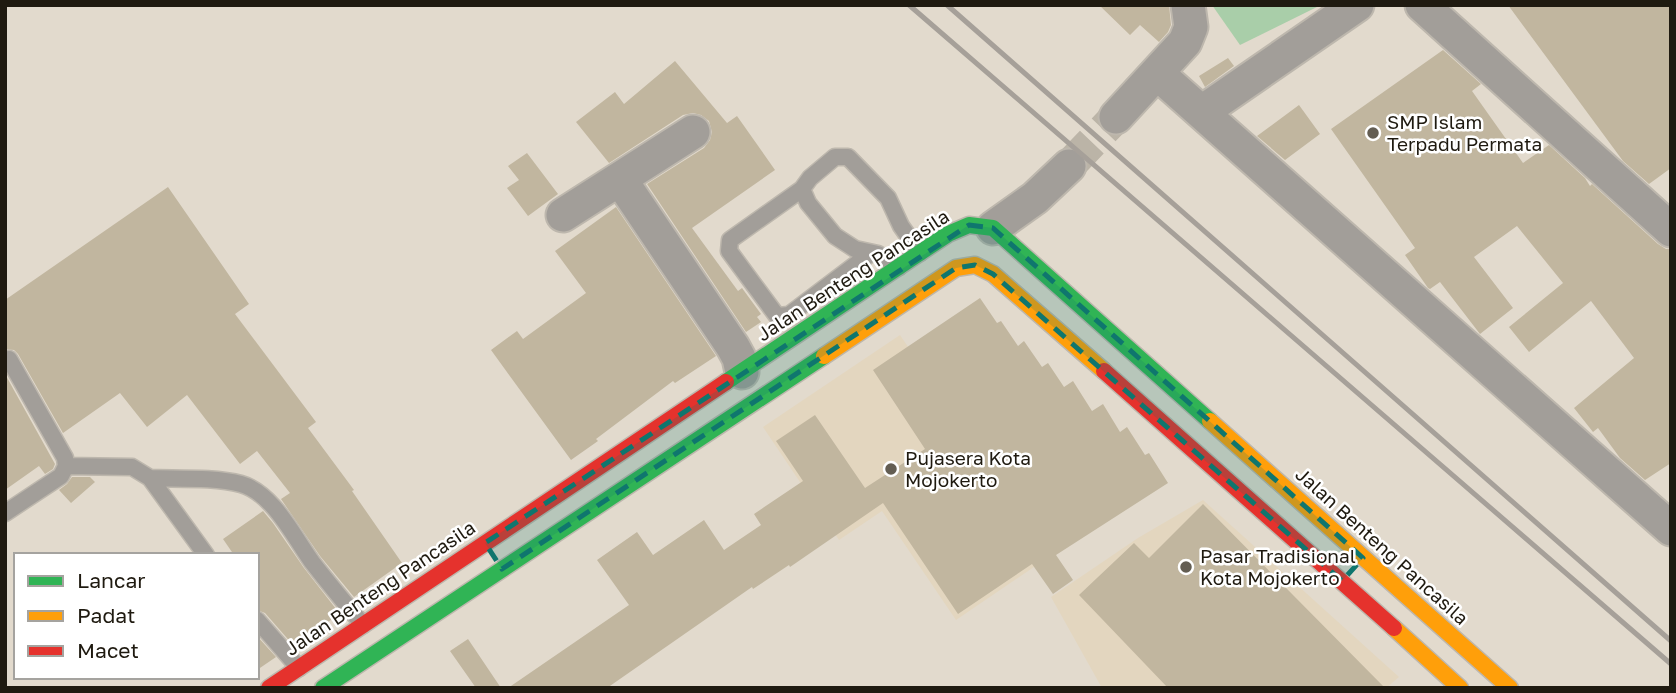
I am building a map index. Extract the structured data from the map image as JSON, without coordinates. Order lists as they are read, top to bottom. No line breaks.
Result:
{"streets":{"street":["Jalan Benteng Pancasila"]},"places":["SMP Islam Terpadu Permata","Pujasera Kota Mojokerto","Pasar Tradisional Kota Mojokerto"],"legend":["Lancar","Padat","Macet"]}
